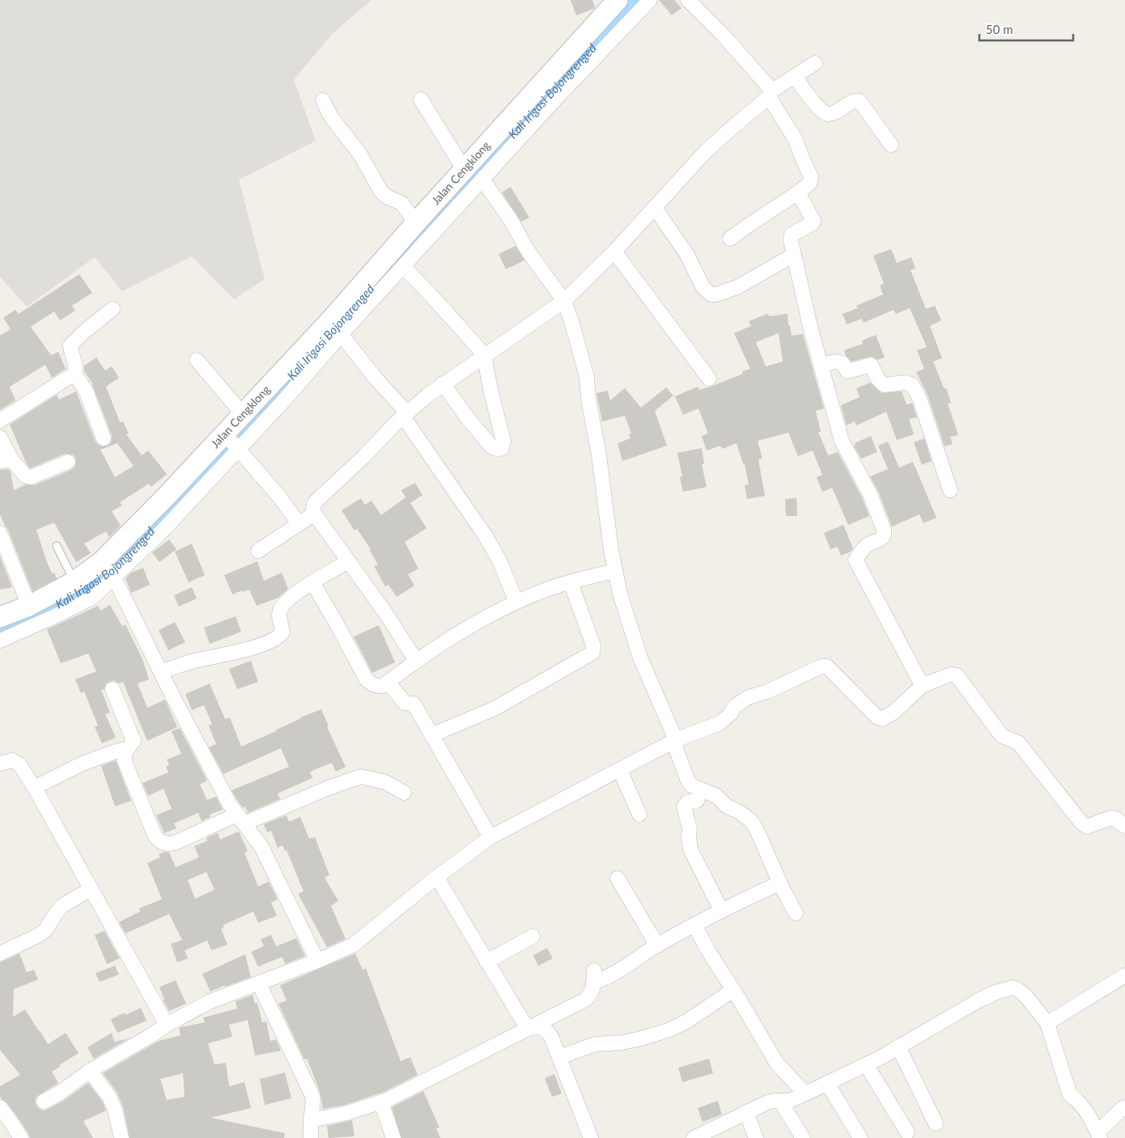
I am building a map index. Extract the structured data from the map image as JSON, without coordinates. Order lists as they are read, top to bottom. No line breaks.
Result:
{"streets":{"main road":["Jalan Cengklong"]},"water":["Kali Irigasi Bojongrenged"],"scale_bar":"50 m"}
